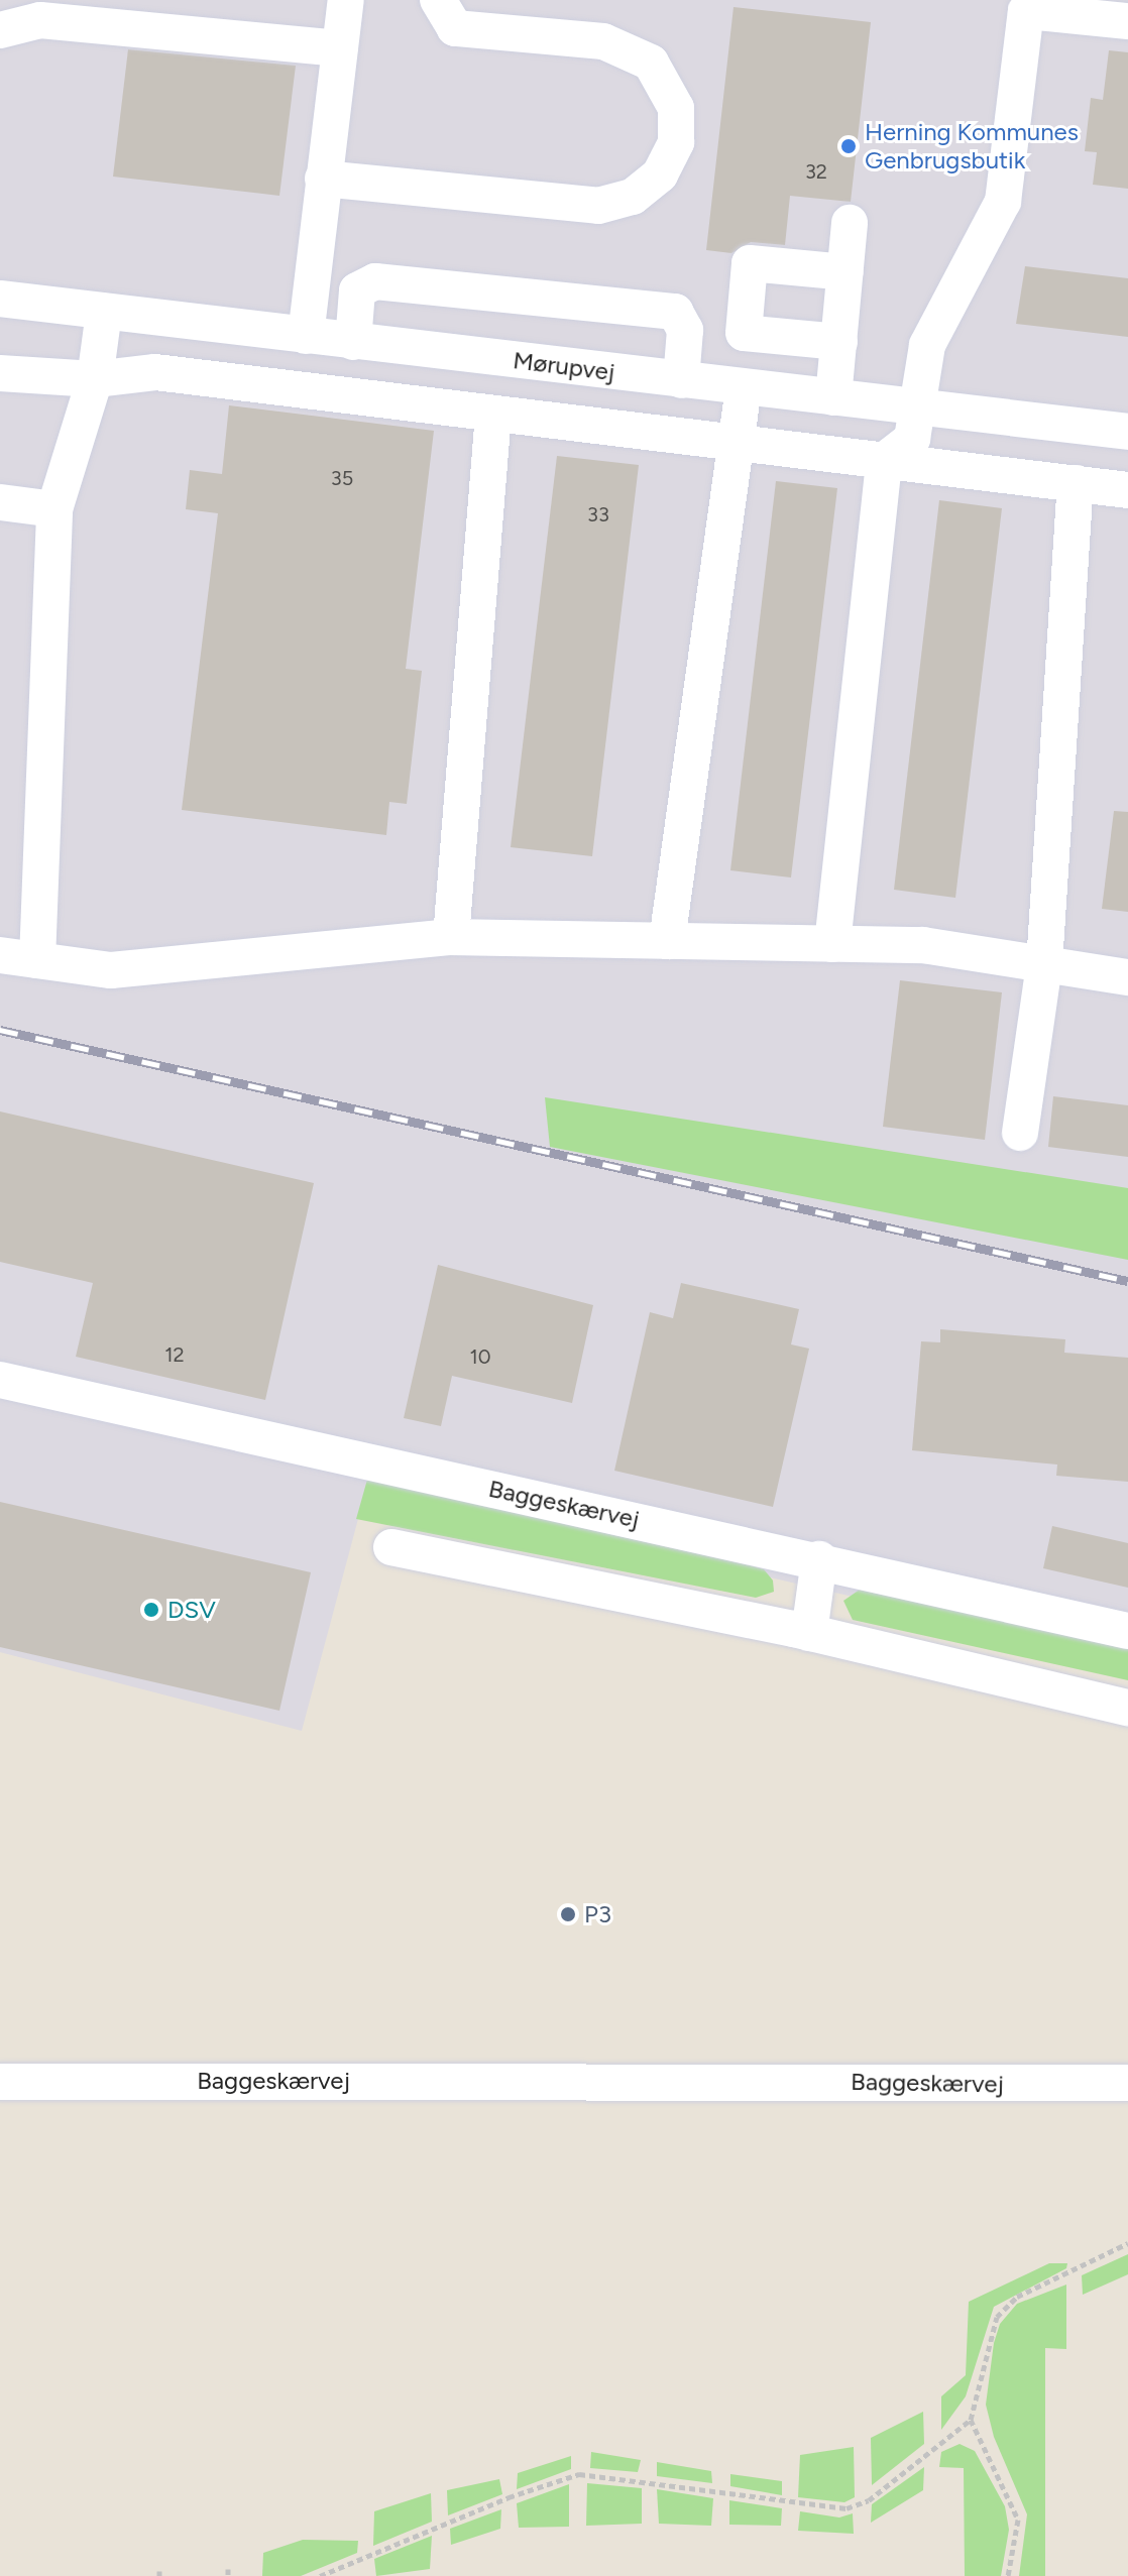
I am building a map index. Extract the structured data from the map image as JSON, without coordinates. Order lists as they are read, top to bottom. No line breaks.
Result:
{"streets":{"street":["Mørupvej","Baggeskærvej"]},"places":["Herning Kommunes Genbrugsbutik","DSV","P3"],"house_numbers":["32","35","33","12","10"]}
